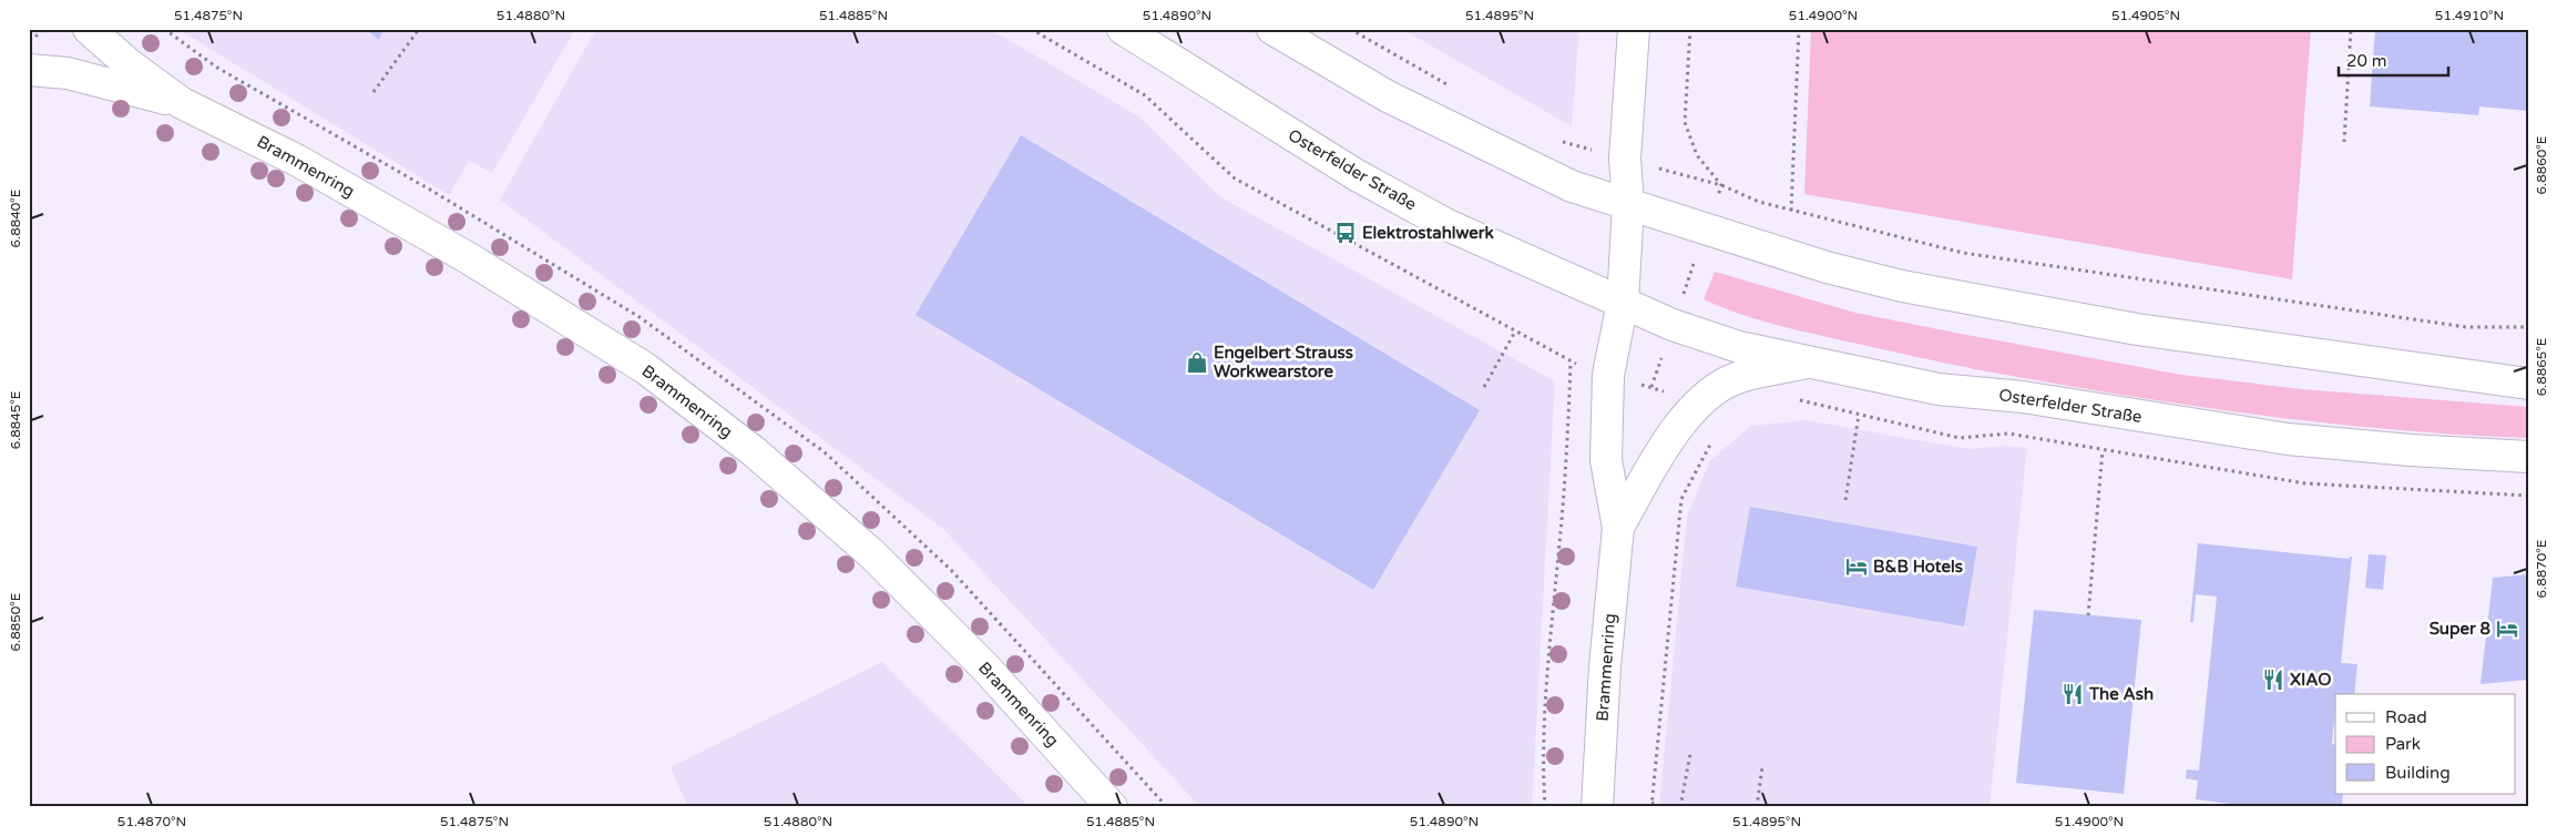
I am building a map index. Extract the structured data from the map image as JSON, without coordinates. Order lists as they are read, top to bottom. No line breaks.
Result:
{"streets":{"main road":["Brammenring","Osterfelder Straße"]},"crossings":[["Brammenring","Osterfelder Straße"]],"places":{"bus stop":["Elektrostahlwerk"],"shop":["Engelbert Strauss Workwearstore"],"hotel":["B&B Hotels","Super 8"],"restaurant":["XIAO","The Ash"]},"legend":["Road","Park","Building"],"scale_bar":"20 m","coordinates":["51.4875°N","51.4880°N","51.4885°N","51.4890°N","51.4895°N","51.4900°N","51.4905°N","51.4910°N","6.8860°E","6.8840°E","6.8865°E","6.8845°E","6.8870°E","6.8850°E","51.4870°N"]}
